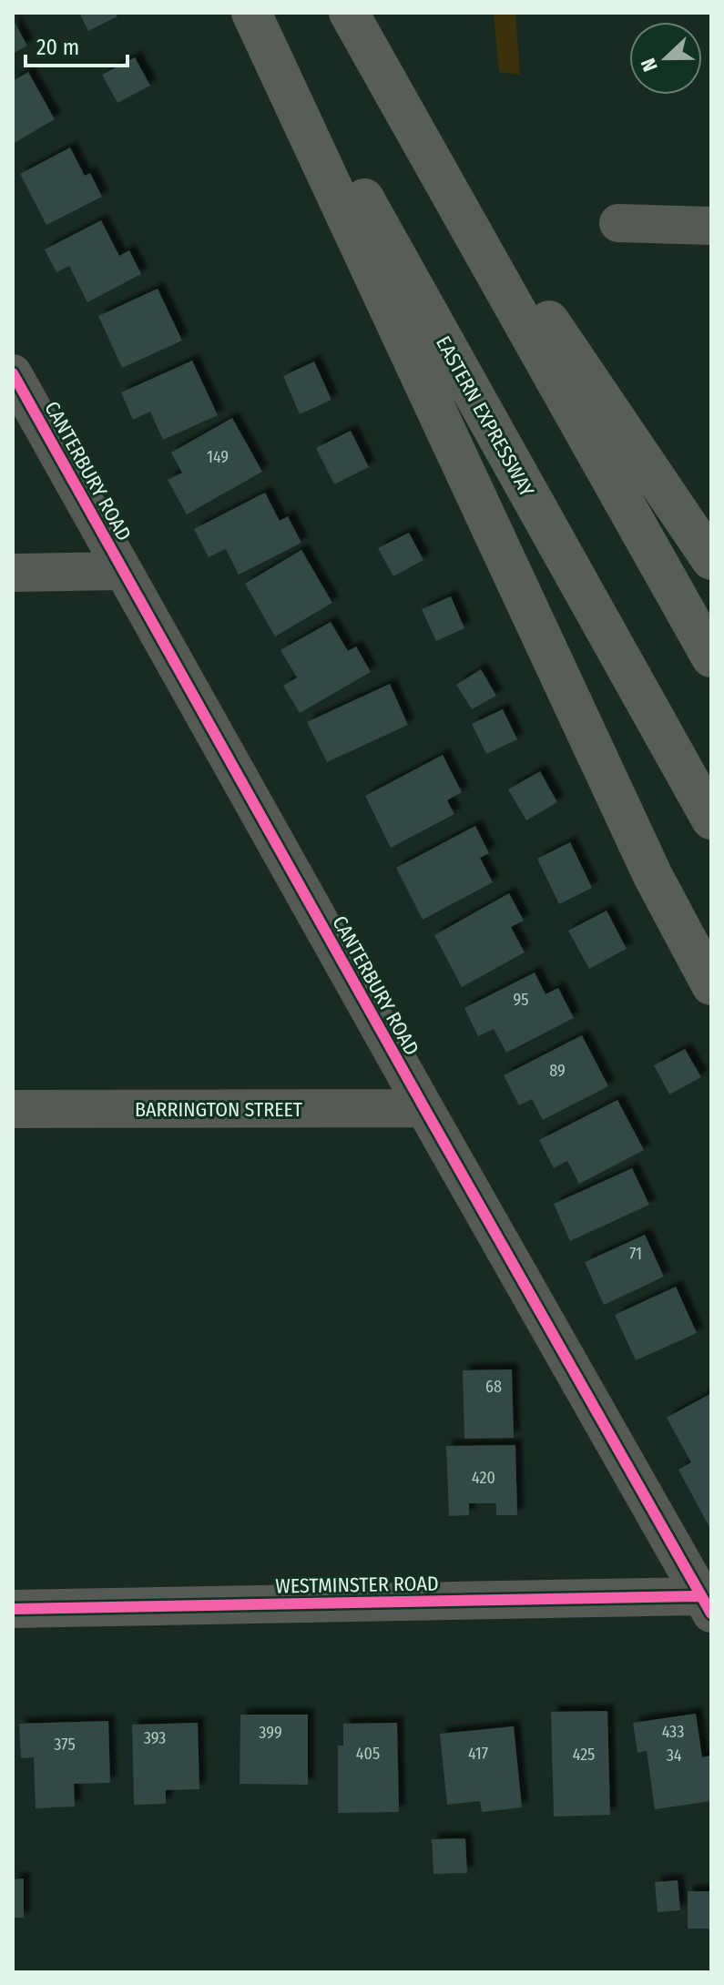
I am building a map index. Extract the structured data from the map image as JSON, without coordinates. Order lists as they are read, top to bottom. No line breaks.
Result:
{"streets":{"highway":["EASTERN EXPRESSWAY"],"street":["CANTERBURY ROAD","BARRINGTON STREET","WESTMINSTER ROAD"]},"crossings":[["CANTERBURY ROAD","BARRINGTON STREET"],["CANTERBURY ROAD","WESTMINSTER ROAD"]],"house_numbers":["149","95","89","71","68","420","433","399","393","375","405","417","425","34"],"scale_bar":"20 m","north":"left"}
